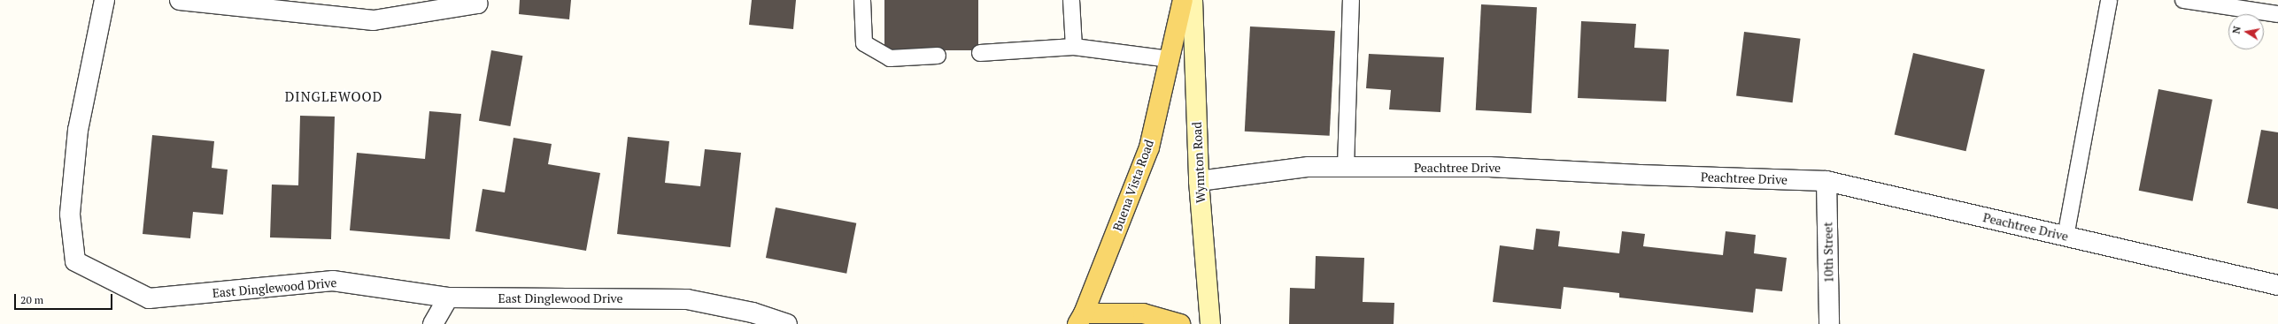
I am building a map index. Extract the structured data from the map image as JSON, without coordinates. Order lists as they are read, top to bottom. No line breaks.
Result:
{"streets":{"main road":["Wynnton Road","Buena Vista Road"],"street":["Peachtree Drive","10th Street","East Dinglewood Drive"]},"crossings":[["Wynnton Road","Peachtree Drive"],["Peachtree Drive","10th Street"]],"districts":["DINGLEWOOD"],"scale_bar":"20 m","north":"left"}
